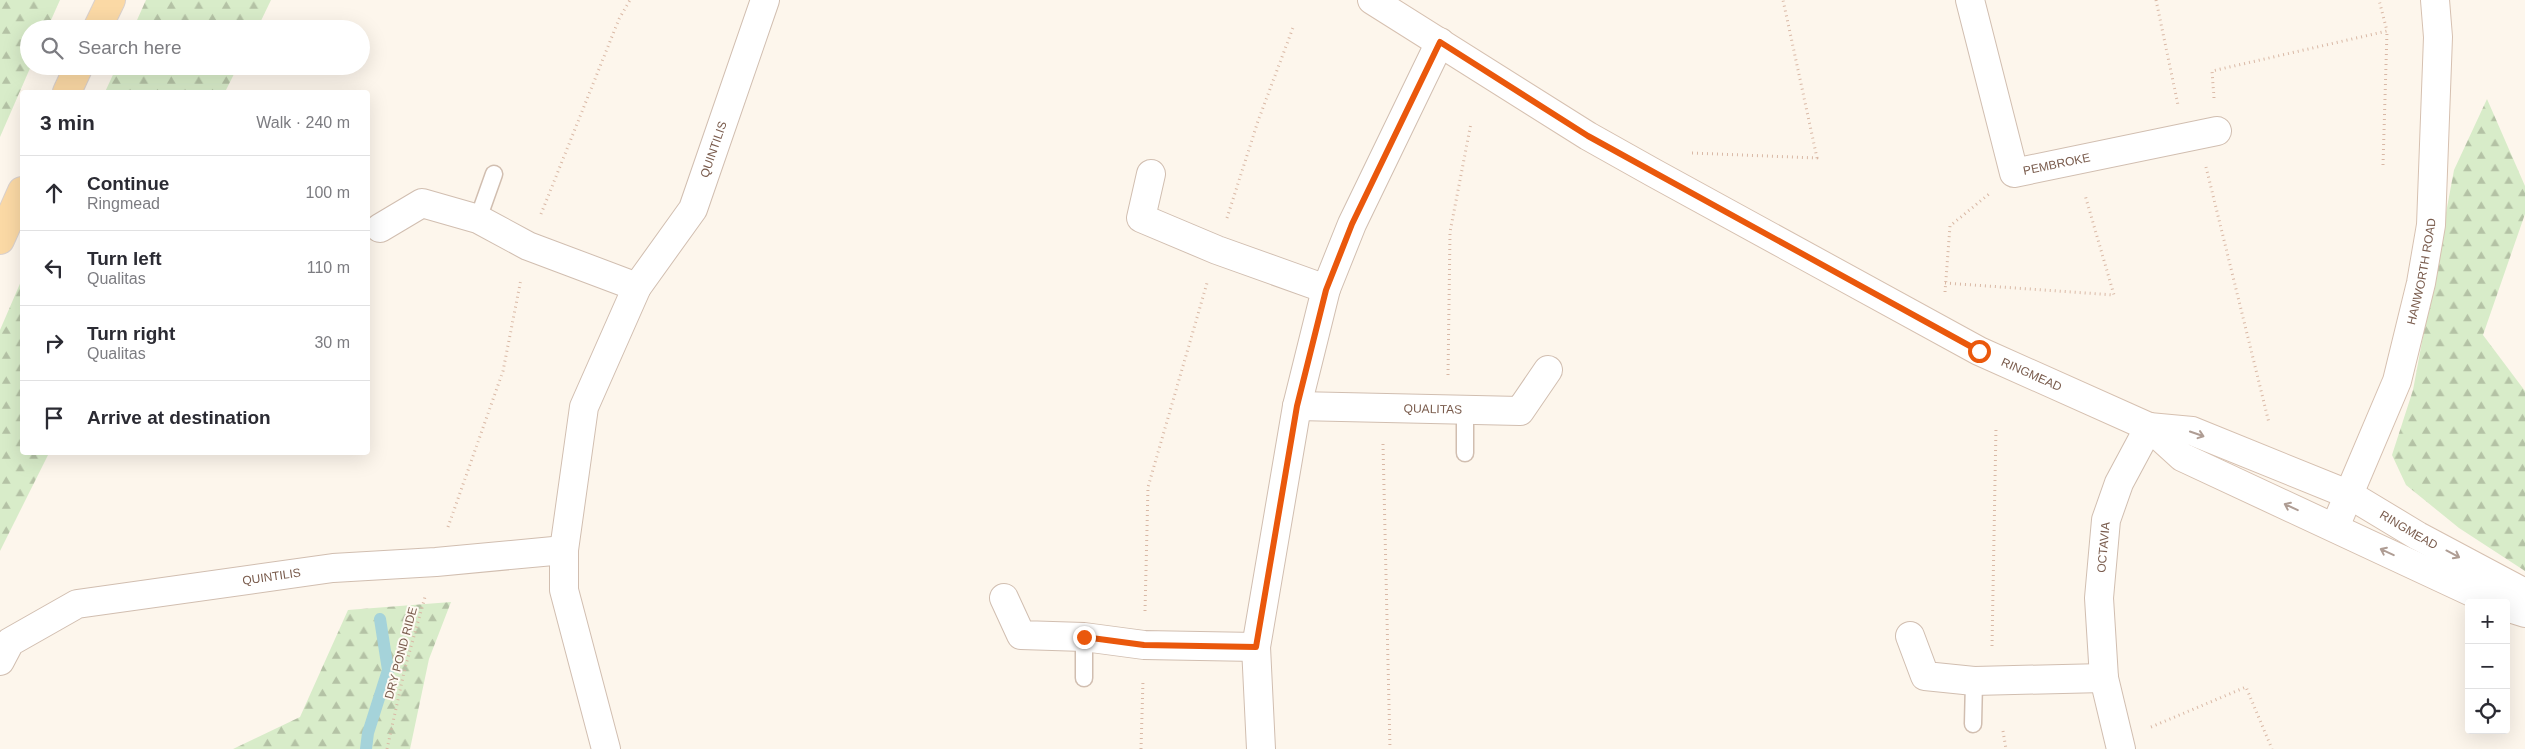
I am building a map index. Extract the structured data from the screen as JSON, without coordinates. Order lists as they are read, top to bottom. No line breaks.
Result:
{"streets":{"street":["QUINTILIS","PEMBROKE","HANWORTH ROAD","RINGMEAD","QUALITAS","OCTAVIA"],"path":["DRY POND RIDE"]},"crossings":[["QUINTILIS","DRY POND RIDE"],["HANWORTH ROAD","RINGMEAD"],["RINGMEAD","OCTAVIA"]],"page":{"search":"Search here","heading":["3 min","Walk · 240 m"],"list":[["Continue","Ringmead","100 m"],["Turn left","Qualitas","110 m"],["Turn right","Qualitas","30 m"],"Arrive at destination"],"map_buttons":["+","−"]}}
